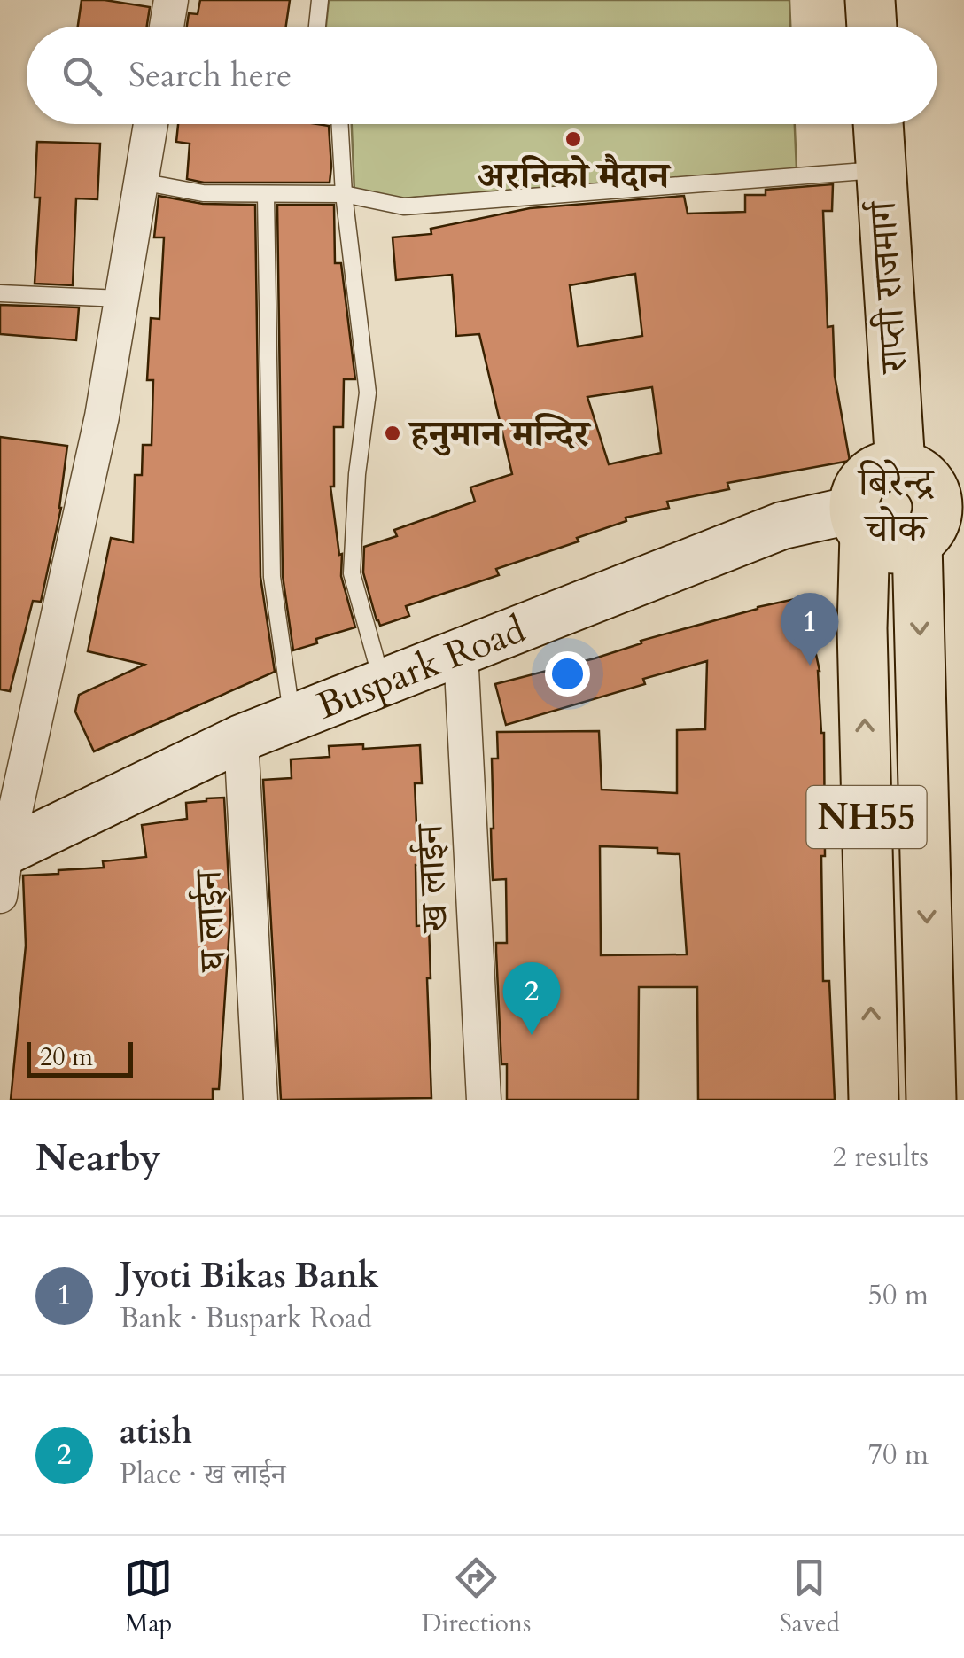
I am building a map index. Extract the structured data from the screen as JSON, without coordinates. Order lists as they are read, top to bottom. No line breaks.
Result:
{"streets":{"main road":["राप्ती राजमार्ग","Buspark Road","NH55"],"street":["ख लाईन","घ लाईन"]},"crossings":[["राप्ती राजमार्ग","Buspark Road"],["राप्ती राजमार्ग","NH55"],["Buspark Road","NH55"],["Buspark Road","ख लाईन"],["Buspark Road","घ लाईन"]],"districts":["बिरेन्द्र चोक"],"places":["अरनिको मैदान","हनुमान मन्दिर"],"scale_bar":"20 m","page":{"search":"Search here","pins":["1","2"],"scale":"20 m","heading":["Nearby","2 results"],"list":[{"mark":"1","name":"Jyoti Bikas Bank","note":"Bank · Buspark Road","value":"50 m"},{"mark":"2","name":"atish","note":"Place · ख लाईन","value":"70 m"}],"nav":["Map","Directions","Saved"]}}
